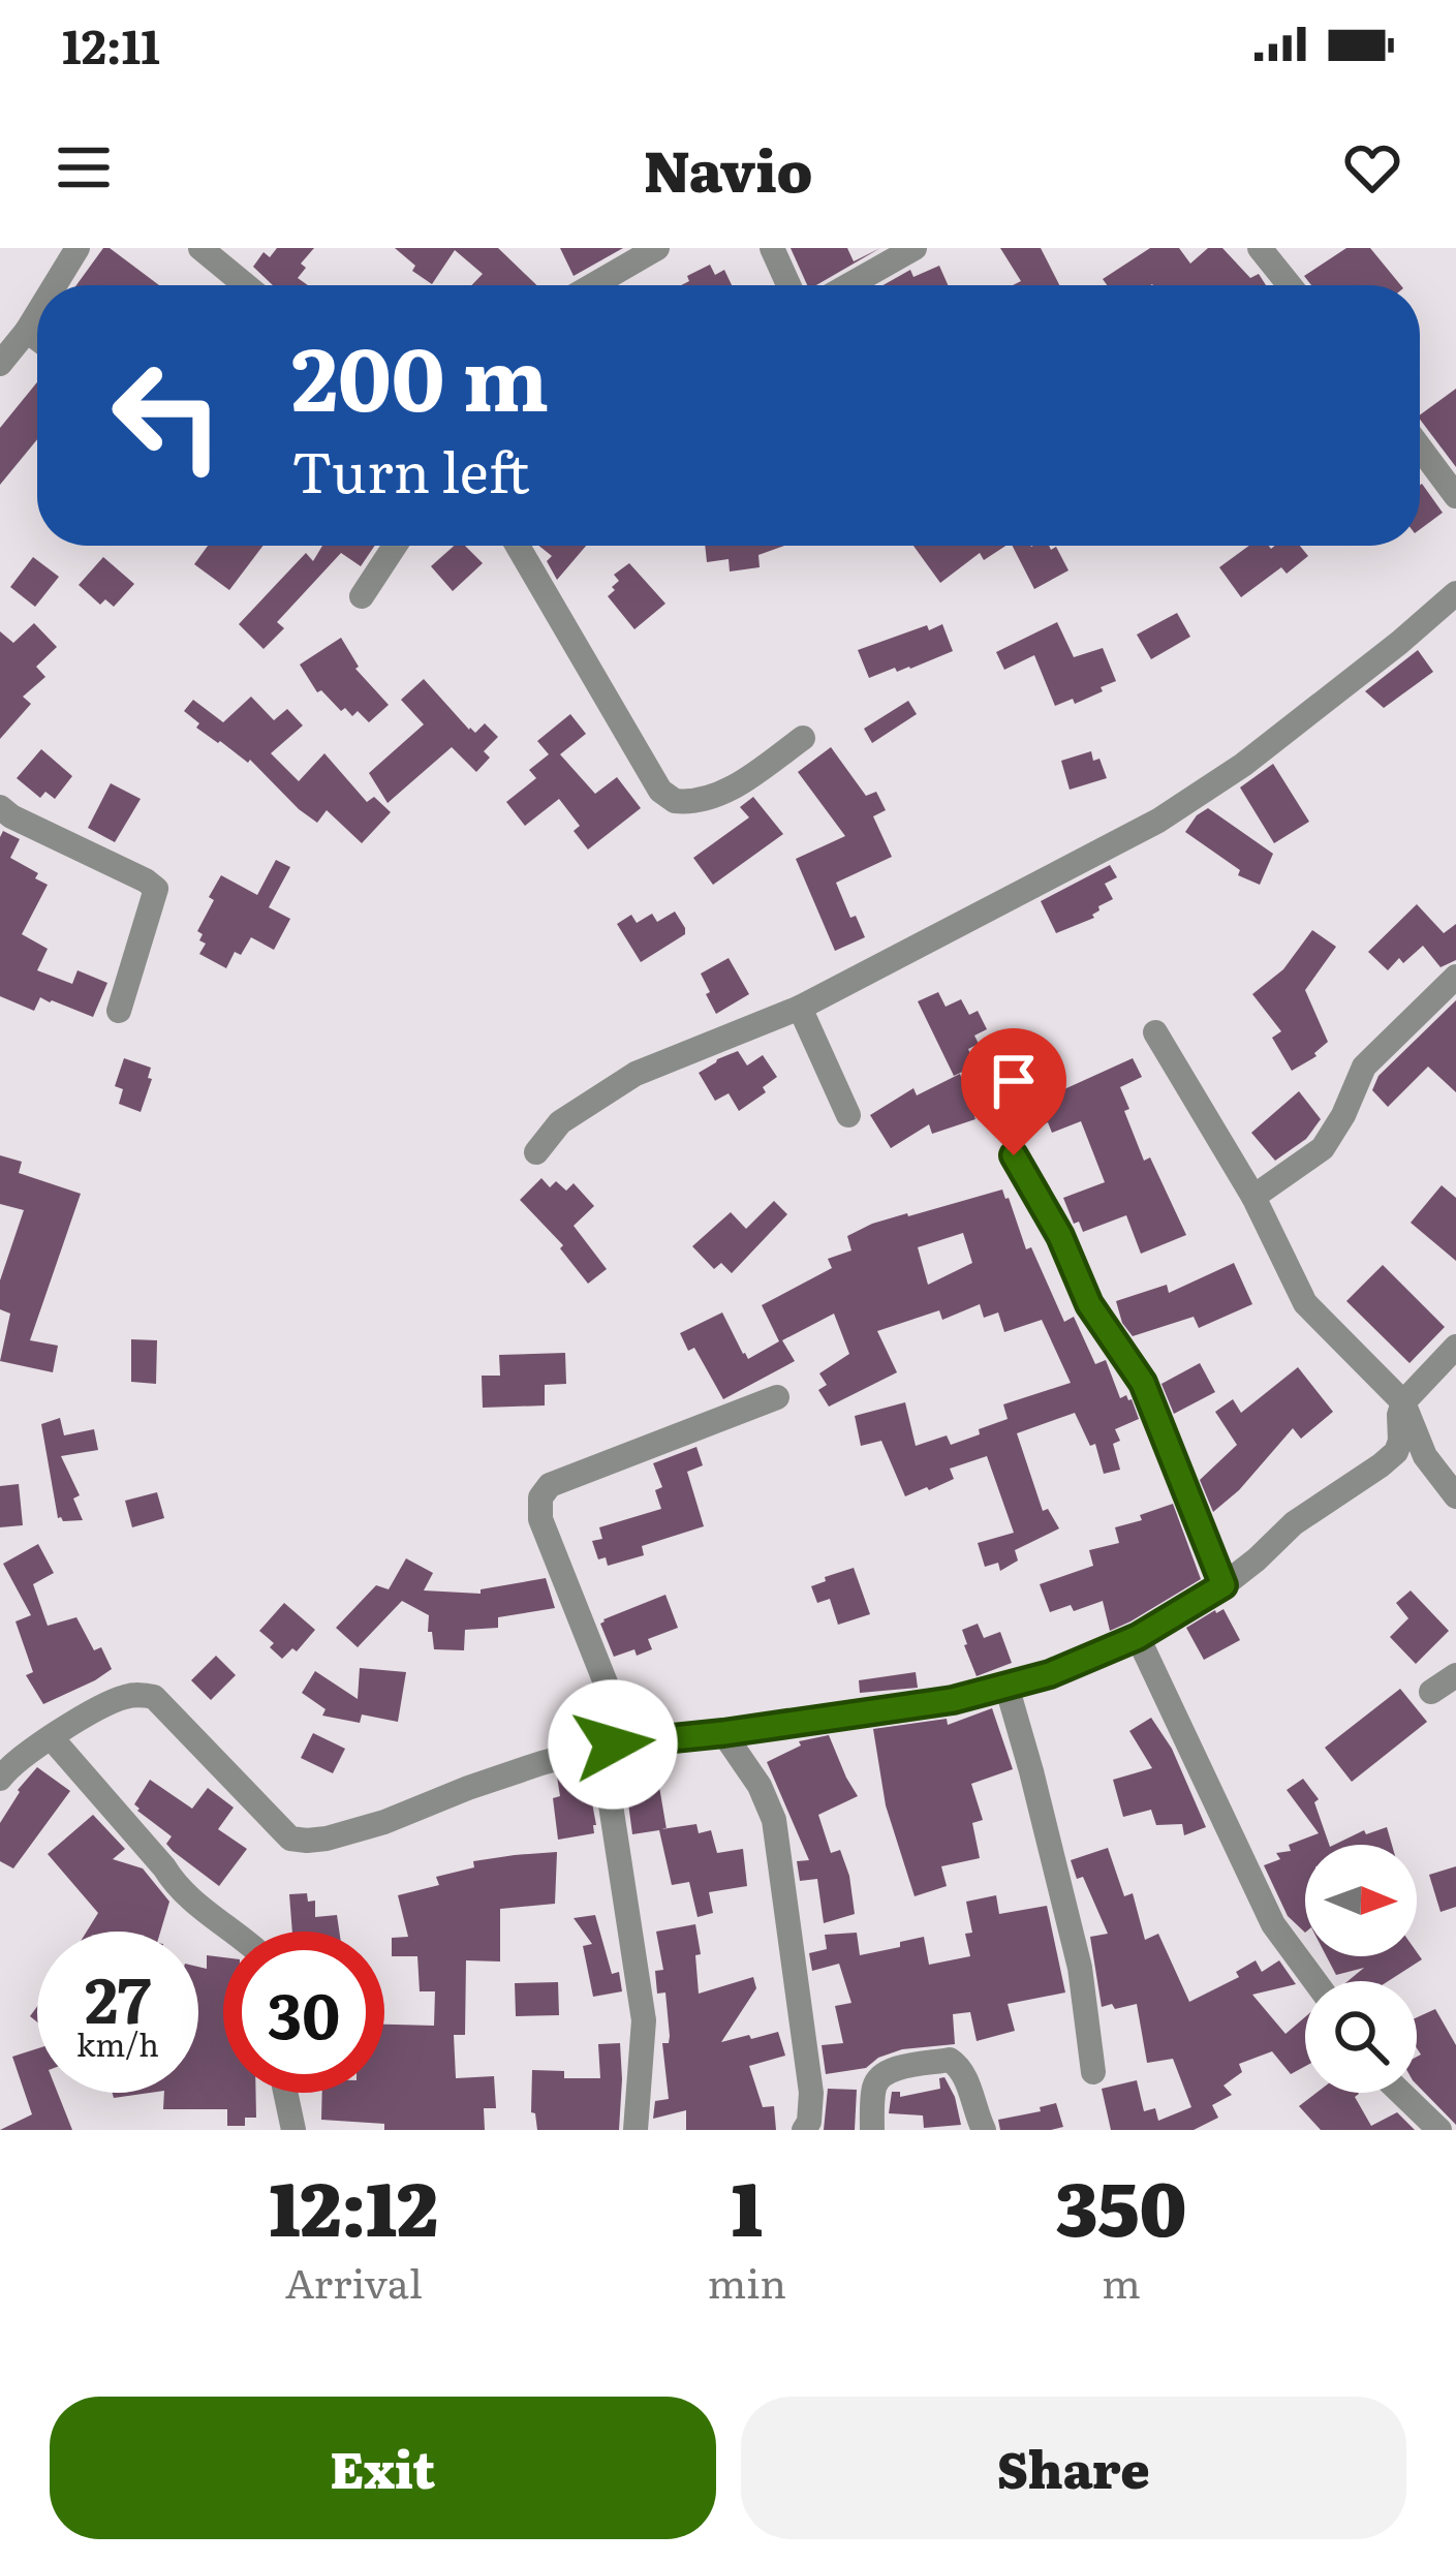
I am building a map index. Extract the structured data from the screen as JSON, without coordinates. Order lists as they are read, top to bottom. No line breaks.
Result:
{"north":"right","page":{"status":"12:11","header":"Navio","turn":["200 m","Turn left"],"speed":"27 km/h","limit":"30","eta":["12:12","Arrival","1","min","350","m"],"buttons":["Exit","Share"]}}
